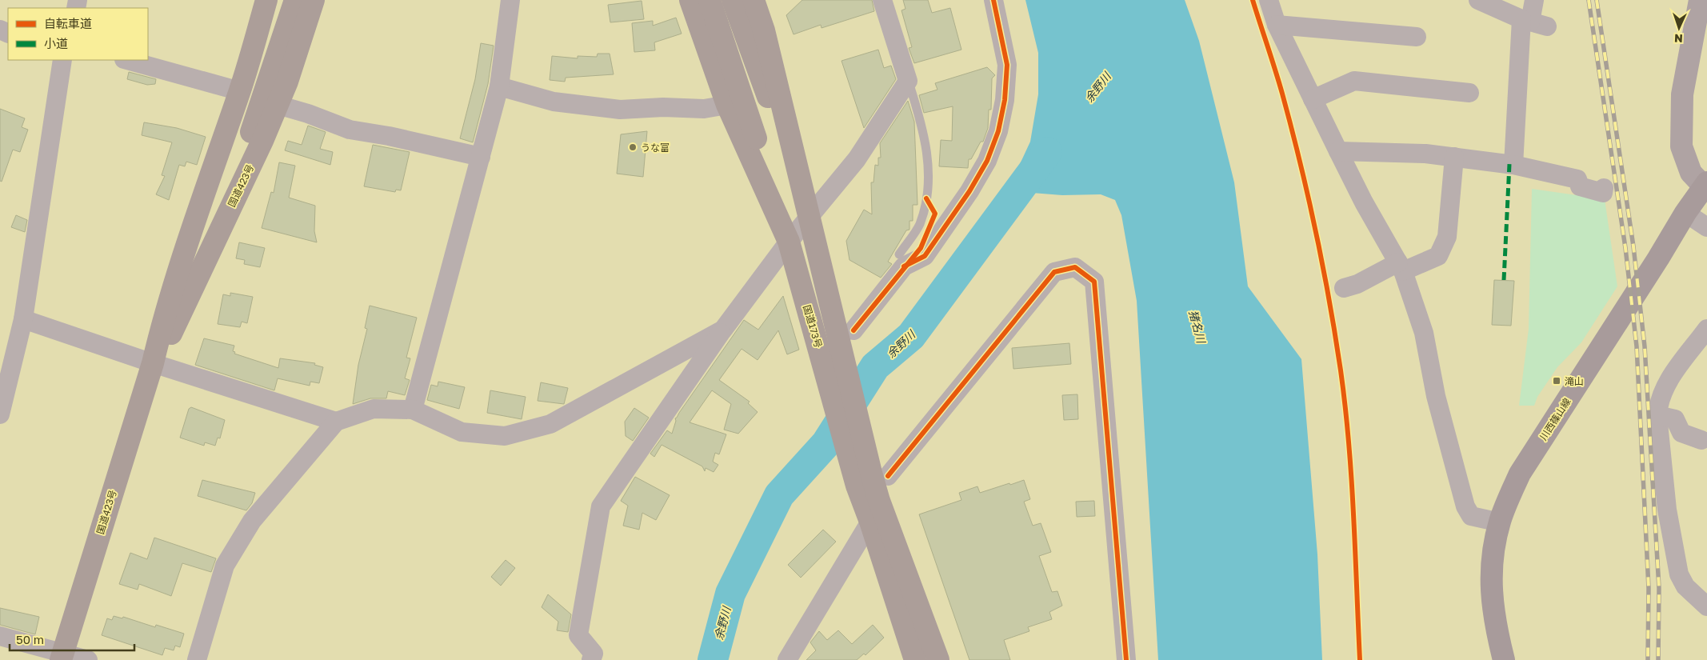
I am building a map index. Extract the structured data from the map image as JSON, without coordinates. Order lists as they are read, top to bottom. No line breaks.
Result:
{"streets":{"highway":["国道423号","国道173号"],"main road":["川西篠山線"]},"water":["余野川","猪名川"],"places":{"other":["うな富"],"transit":["滝山"]},"legend":["自転車道","小道"],"scale_bar":"50 m","north":"bottom"}
